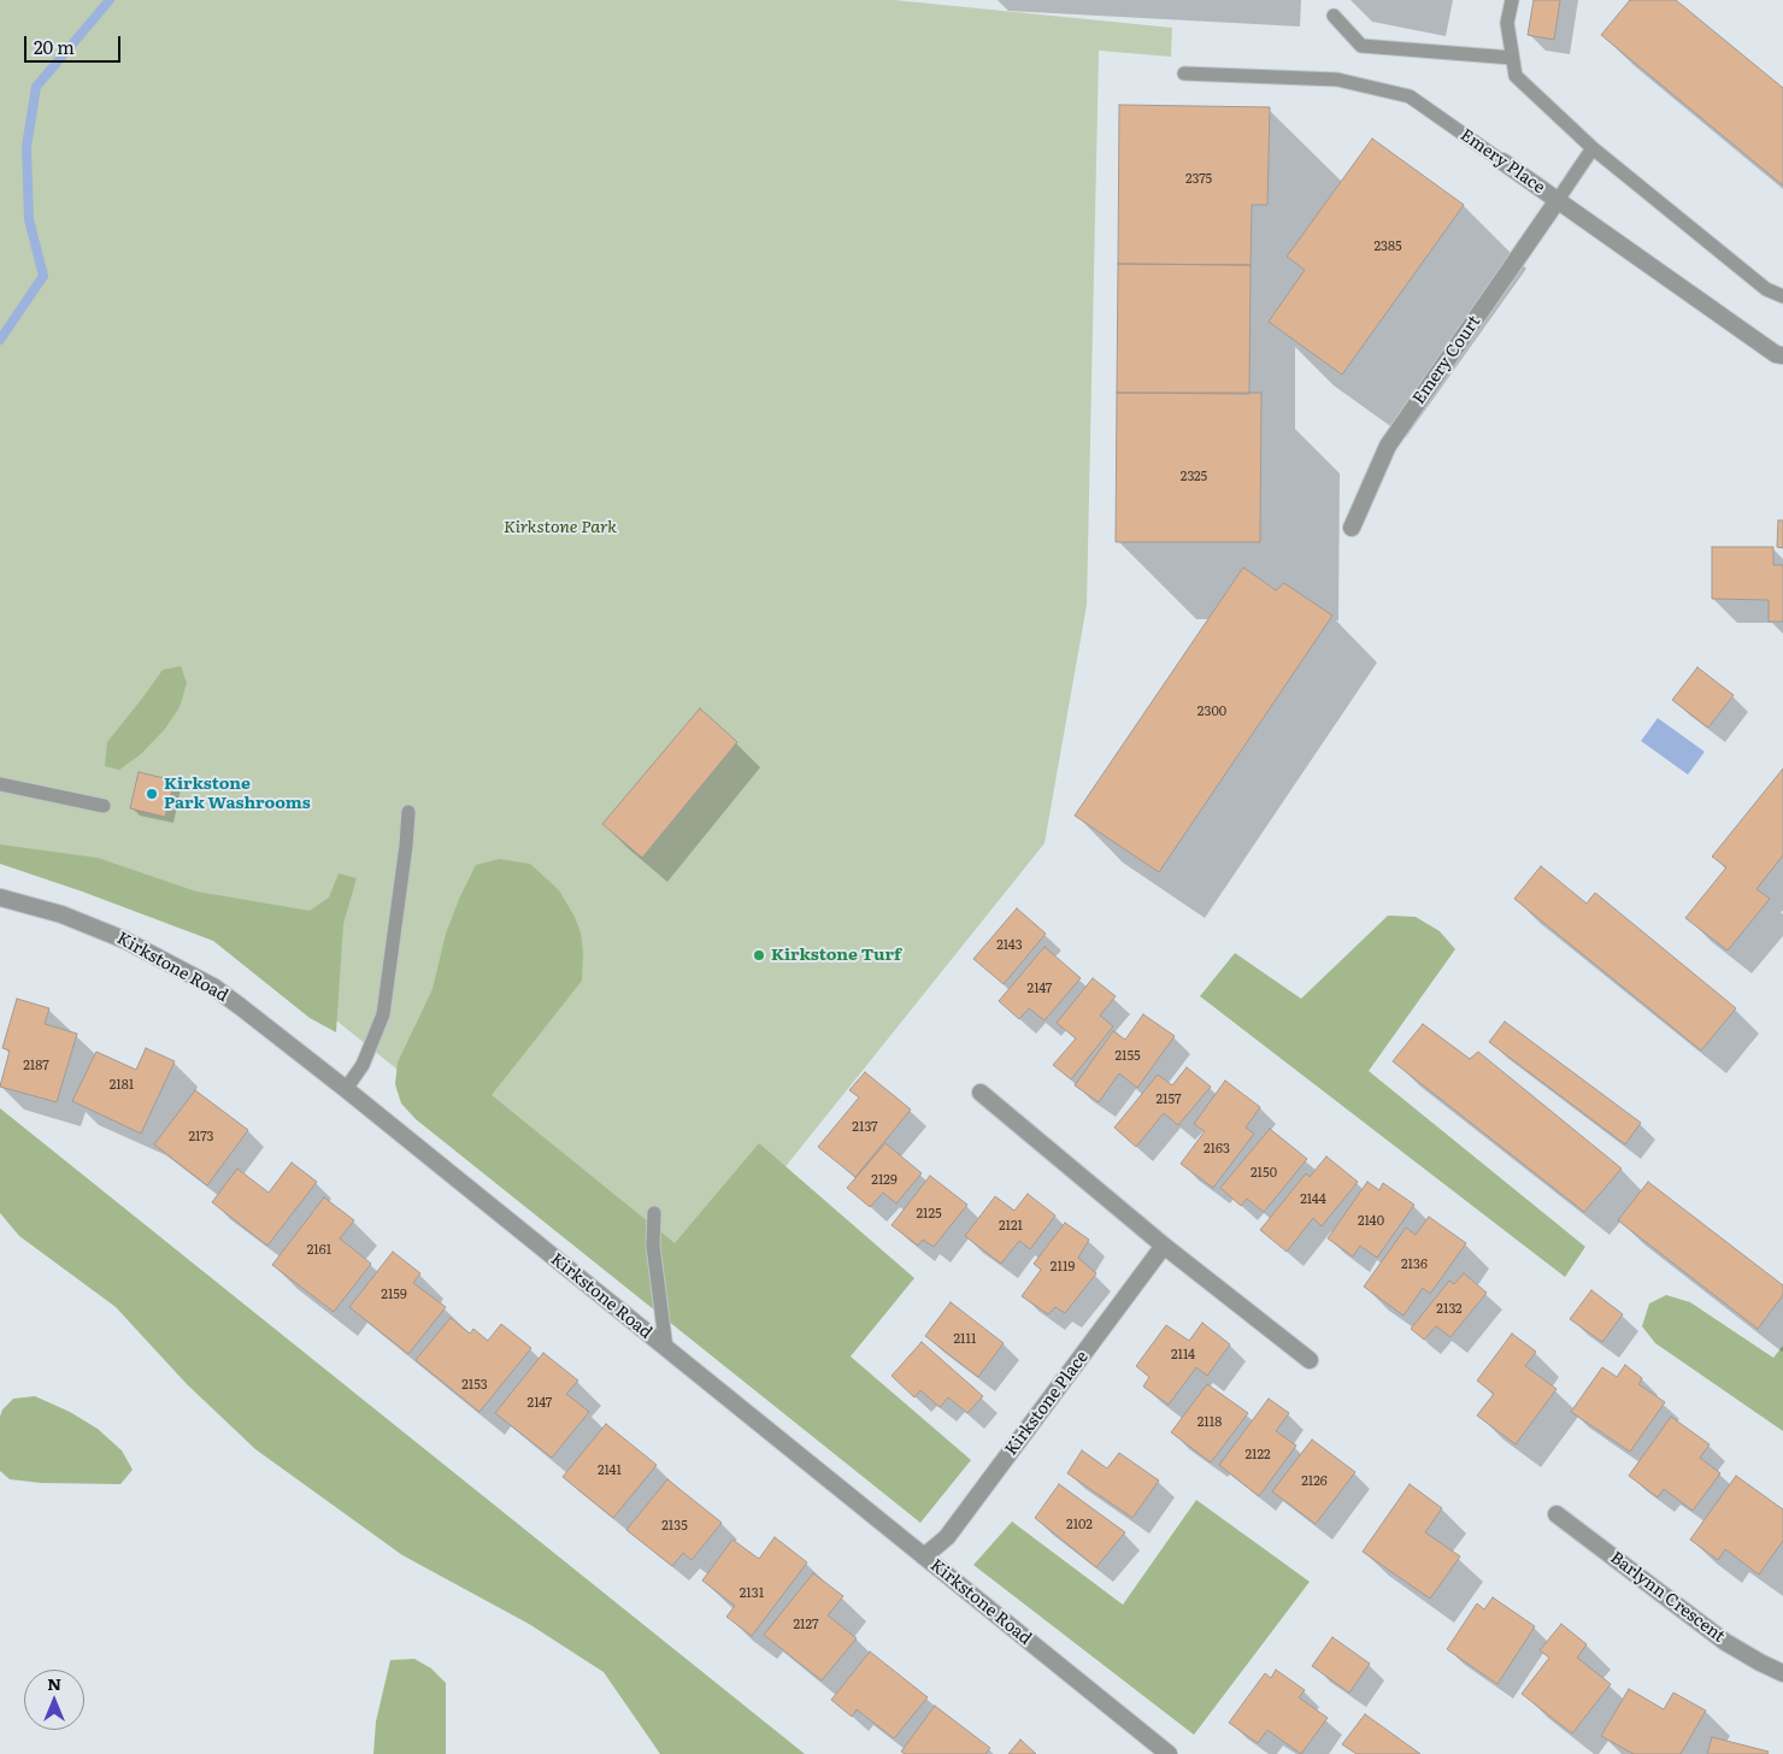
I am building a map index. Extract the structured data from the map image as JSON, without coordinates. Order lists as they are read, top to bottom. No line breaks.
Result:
{"streets":{"street":["Emery Place","Emery Court","Kirkstone Road","Kirkstone Place","Barlynn Crescent"]},"crossings":[["Emery Place","Emery Court"],["Kirkstone Road","Kirkstone Place"]],"parks":["Kirkstone Park"],"places":["Kirkstone Park Washrooms","Kirkstone Turf"],"house_numbers":["2375","2385","2325","2300","2143","2147","2155","2187","2181","2157","2137","2173","2163","2150","2129","2144","2125","2140","2121","2161","2136","2119","2159","2132","2111","2114","2153","2147","2118","2122","2141","2126","2102","2135","2131","2127"],"scale_bar":"20 m","north":"top"}
